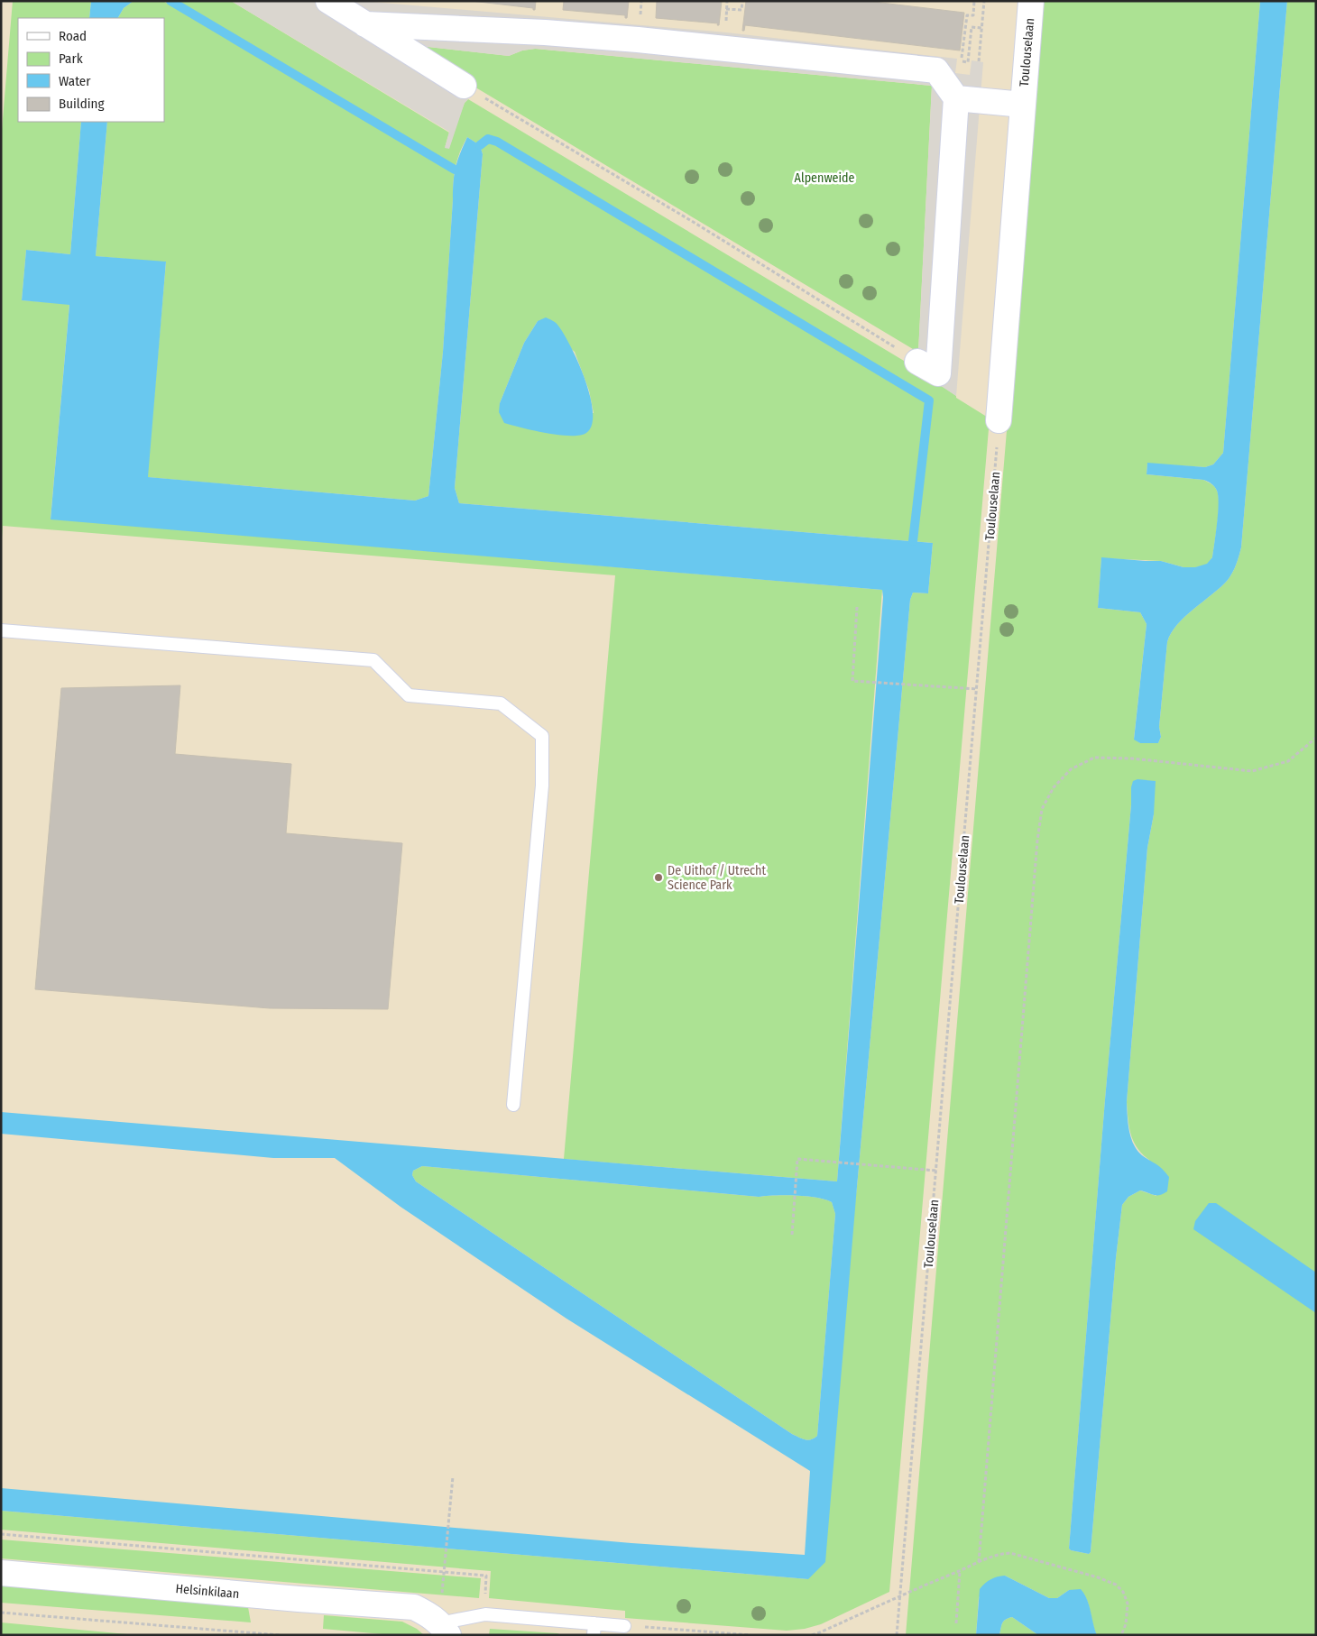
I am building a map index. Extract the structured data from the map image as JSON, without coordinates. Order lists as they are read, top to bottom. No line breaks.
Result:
{"streets":{"street":["Toulouselaan","Helsinkilaan"]},"parks":["Alpenweide"],"places":["De Uithof / Utrecht Science Park"],"legend":["Road","Park","Water","Building"]}
